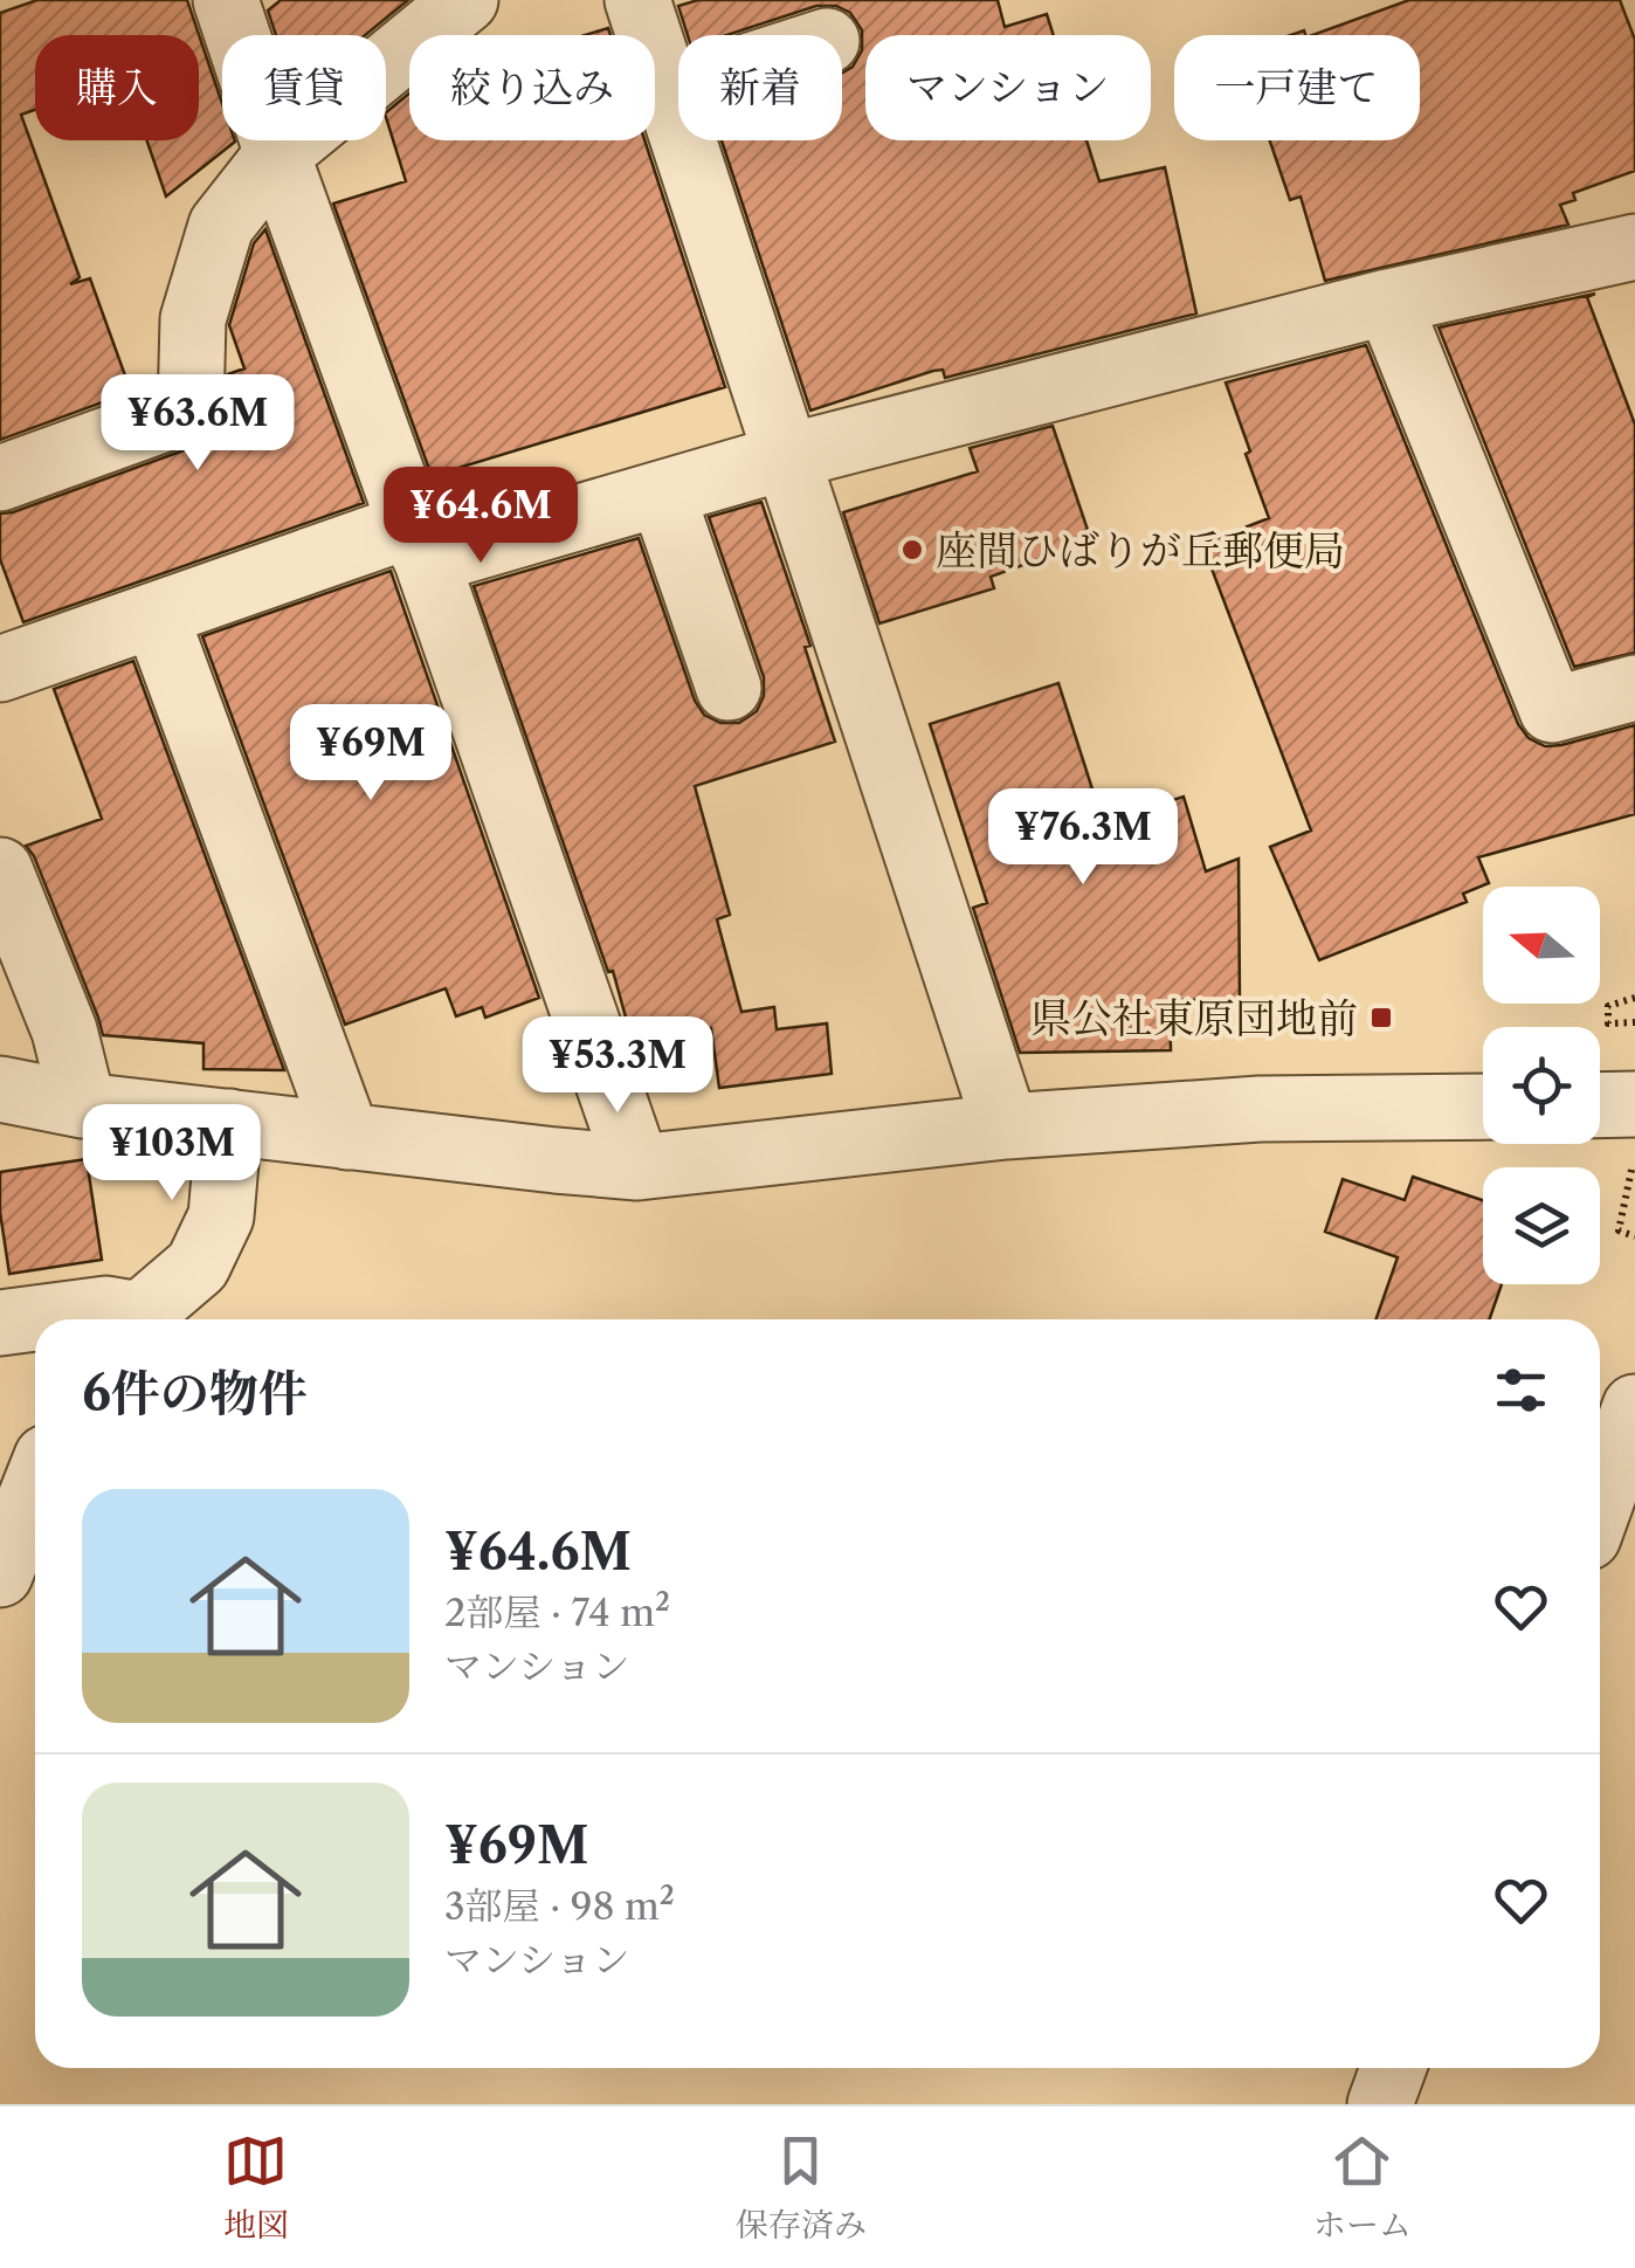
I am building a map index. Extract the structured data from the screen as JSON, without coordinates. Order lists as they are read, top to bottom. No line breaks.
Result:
{"places":{"other":["座間ひばりが丘郵便局"],"transit":["県公社東原団地前"]},"north":"left","page":{"chip":["購入","賃貸","絞り込み","新着","マンション","一戸建て"],"price":["¥63.6M","¥64.6M","¥69M","¥76.3M","¥53.3M","¥103M"],"heading":"6件の物件","list":[{"name":"¥64.6M","note":"2部屋 · 74 m² · マンション"},{"name":"¥69M","note":"3部屋 · 98 m² · マンション"}],"tabs":["地図","保存済み","ホーム"]}}
